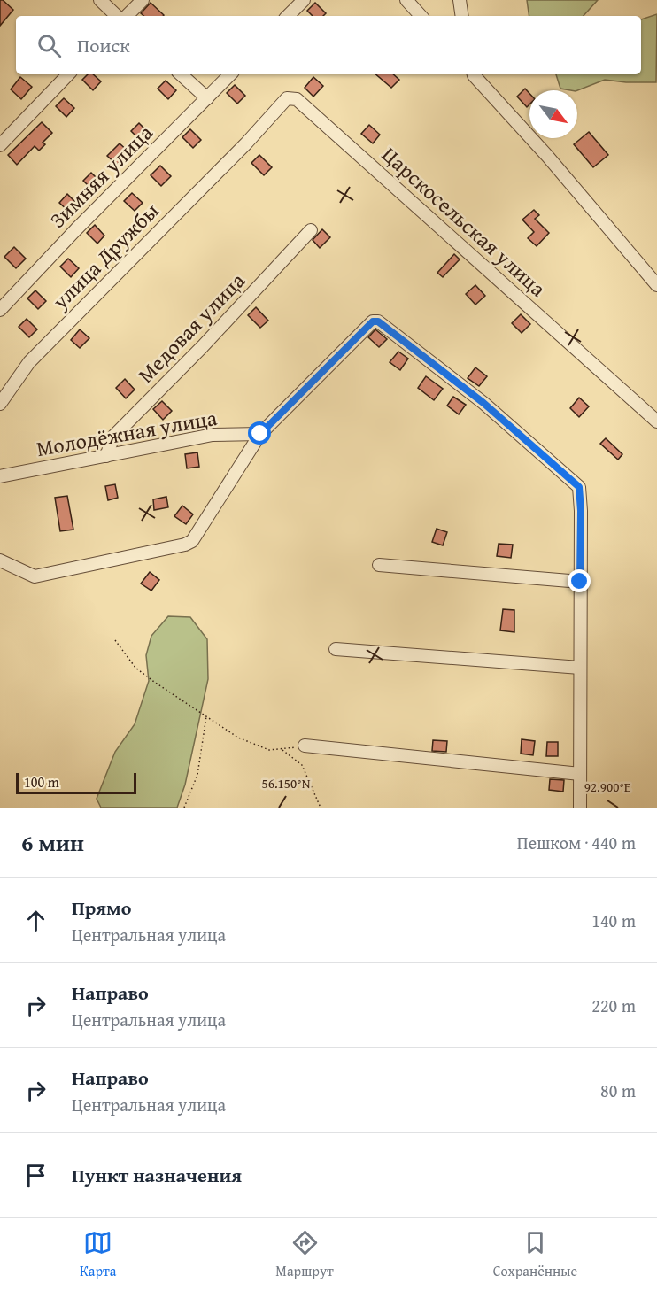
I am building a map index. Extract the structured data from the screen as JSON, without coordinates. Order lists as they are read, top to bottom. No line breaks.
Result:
{"streets":{"street":["Зимняя улица","Царскосельская улица","улица Дружбы","Медовая улица","Молодёжная улица"]},"crossings":[["Царскосельская улица","улица Дружбы"],["Медовая улица","Молодёжная улица"]],"scale_bar":"100 m","north":"bottom right","page":{"search":"Поиск","scale":"100 m","heading":["6 мин","Пешком · 440 m"],"list":[["Прямо","Центральная улица","140 m"],["Направо","Центральная улица","220 m"],["Направо","Центральная улица","80 m"],"Пункт назначения"],"nav":["Карта","Маршрут","Сохранённые"]},"coordinates":["56.150°N","92.900°E"]}
